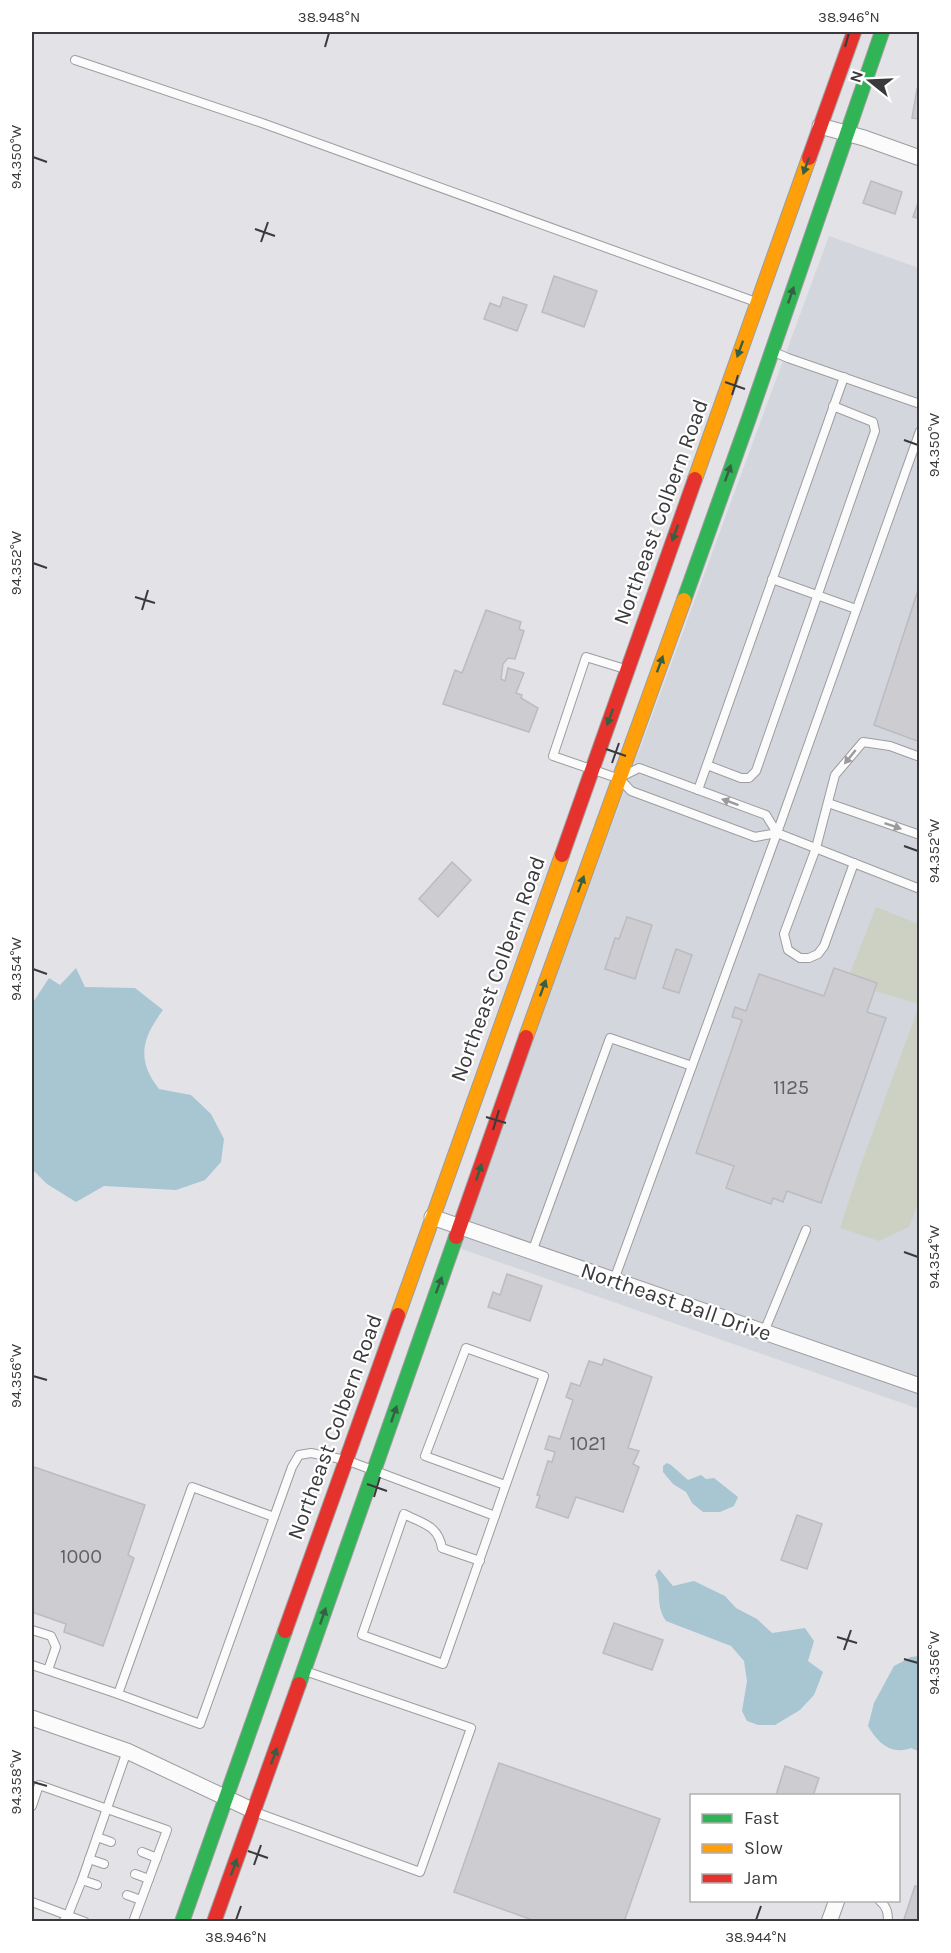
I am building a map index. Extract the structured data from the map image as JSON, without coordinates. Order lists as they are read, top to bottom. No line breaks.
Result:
{"streets":{"main road":["Northeast Colbern Road"],"street":["Northeast Ball Drive"]},"crossings":[["Northeast Colbern Road","Northeast Ball Drive"]],"house_numbers":["1125","1021","1000"],"legend":["Fast","Slow","Jam"],"north":"left","coordinates":["38.948°N","38.946°N","94.350°W","94.352°W","94.354°W","94.356°W","94.358°W","38.944°N"]}
